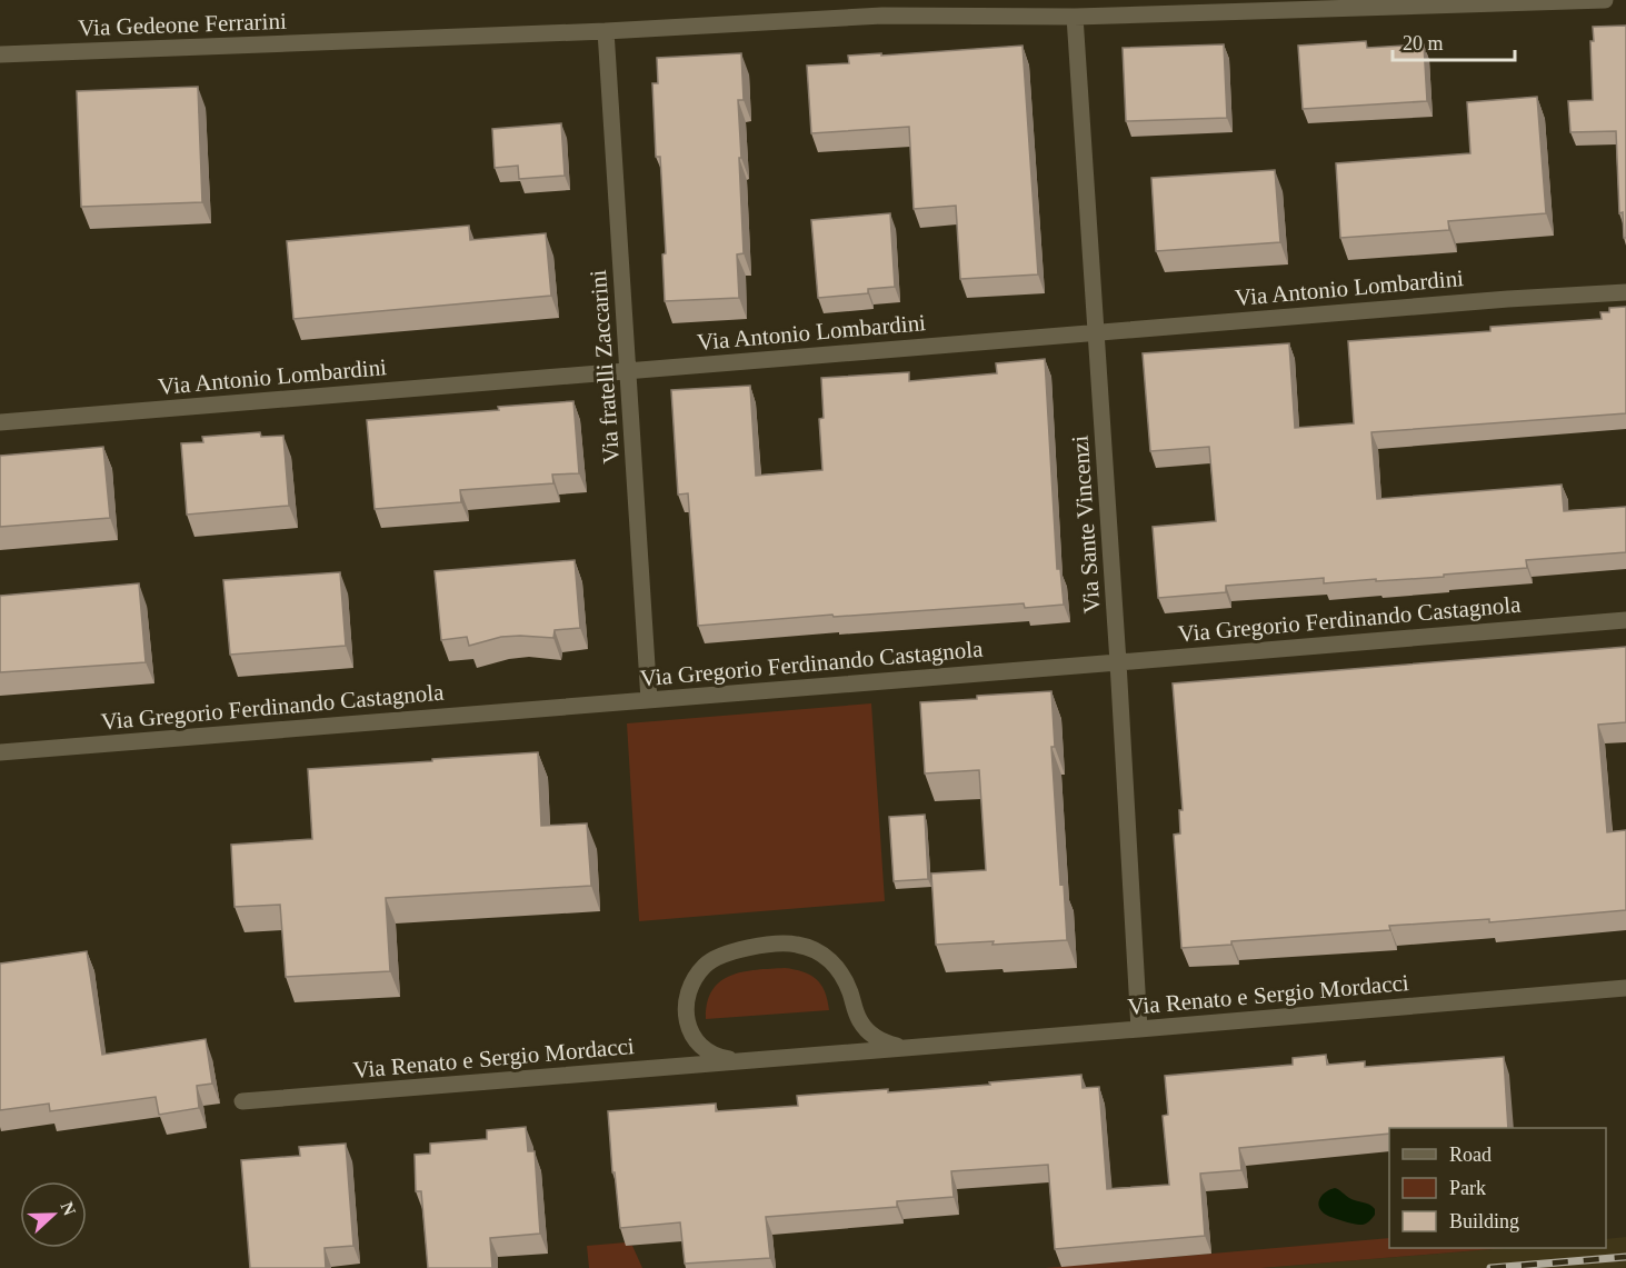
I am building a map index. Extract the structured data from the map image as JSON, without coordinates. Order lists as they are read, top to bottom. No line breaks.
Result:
{"streets":{"street":["Via Gedeone Ferrarini","Via Antonio Lombardini","Via fratelli Zaccarini","Via Sante Vincenzi","Via Gregorio Ferdinando Castagnola","Via Renato e Sergio Mordacci"]},"crossings":[["Via Gedeone Ferrarini","Via fratelli Zaccarini"],["Via Gedeone Ferrarini","Via Sante Vincenzi"],["Via Antonio Lombardini","Via fratelli Zaccarini"],["Via Antonio Lombardini","Via Sante Vincenzi"],["Via fratelli Zaccarini","Via Gregorio Ferdinando Castagnola"],["Via Sante Vincenzi","Via Gregorio Ferdinando Castagnola"],["Via Sante Vincenzi","Via Renato e Sergio Mordacci"]],"legend":["Road","Park","Building"],"scale_bar":"20 m","north":"right"}
